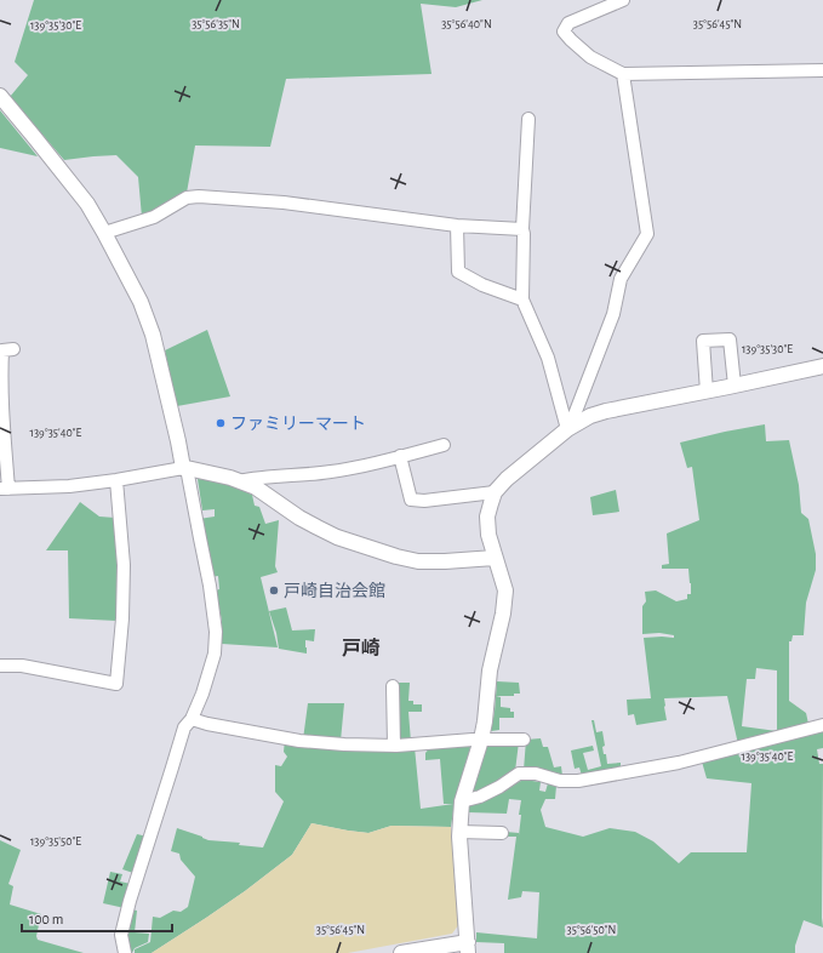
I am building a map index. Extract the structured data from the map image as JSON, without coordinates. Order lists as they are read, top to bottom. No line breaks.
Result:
{"districts":["戸崎"],"places":["ファミリーマート","戸崎自治会館"],"scale_bar":"100 m","coordinates":["35°56'35\"N","35°56'40\"N","35°56'45\"N","139°35'30\"E","139°35'40\"E","139°35'50\"E","35°56'50\"N"]}
